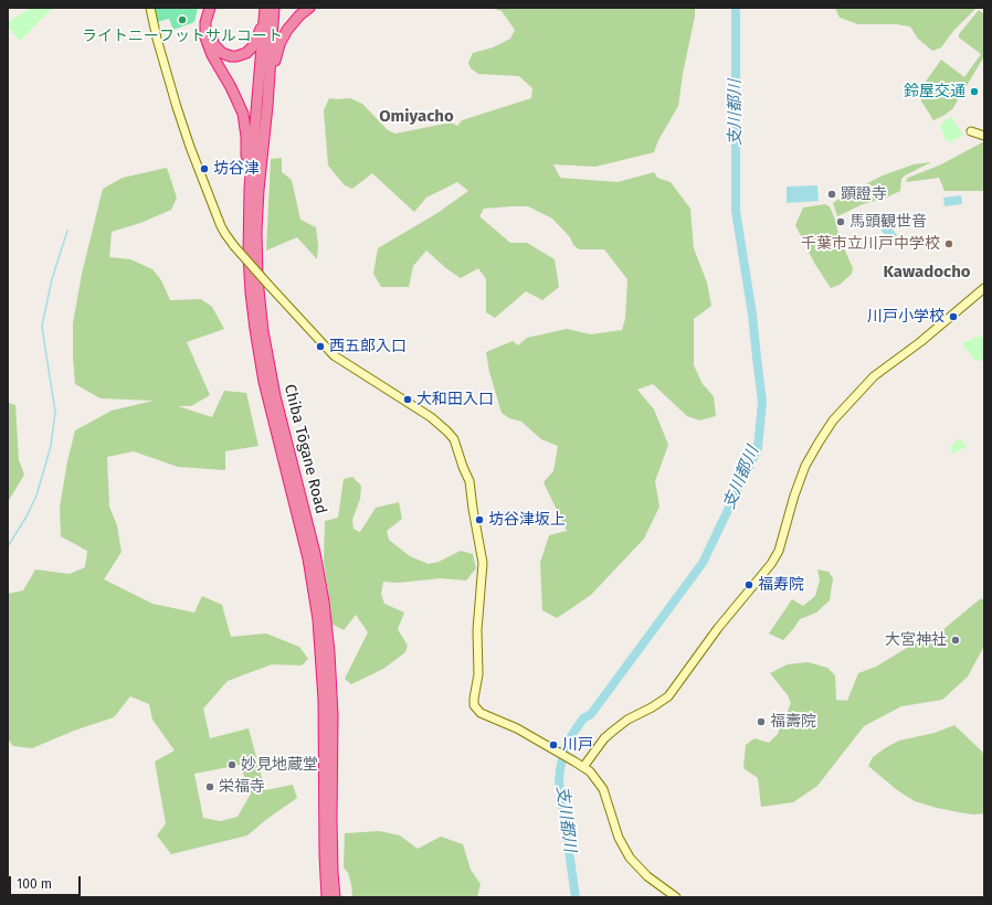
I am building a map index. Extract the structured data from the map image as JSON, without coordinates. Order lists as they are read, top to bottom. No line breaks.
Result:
{"streets":{"highway":["Chiba Tōgane Road"]},"districts":["Omiyacho","Kawadocho"],"water":["支川都川"],"places":["ライトニーフットサルコート","鈴屋交通","坊谷津","顕證寺","馬頭観世音","千葉市立川戸中学校","川戸小学校","西五郎入口","大和田入口","坊谷津坂上","福寿院","大宮神社","福壽院","川戸","妙見地蔵堂","栄福寺"],"scale_bar":"100 m"}
